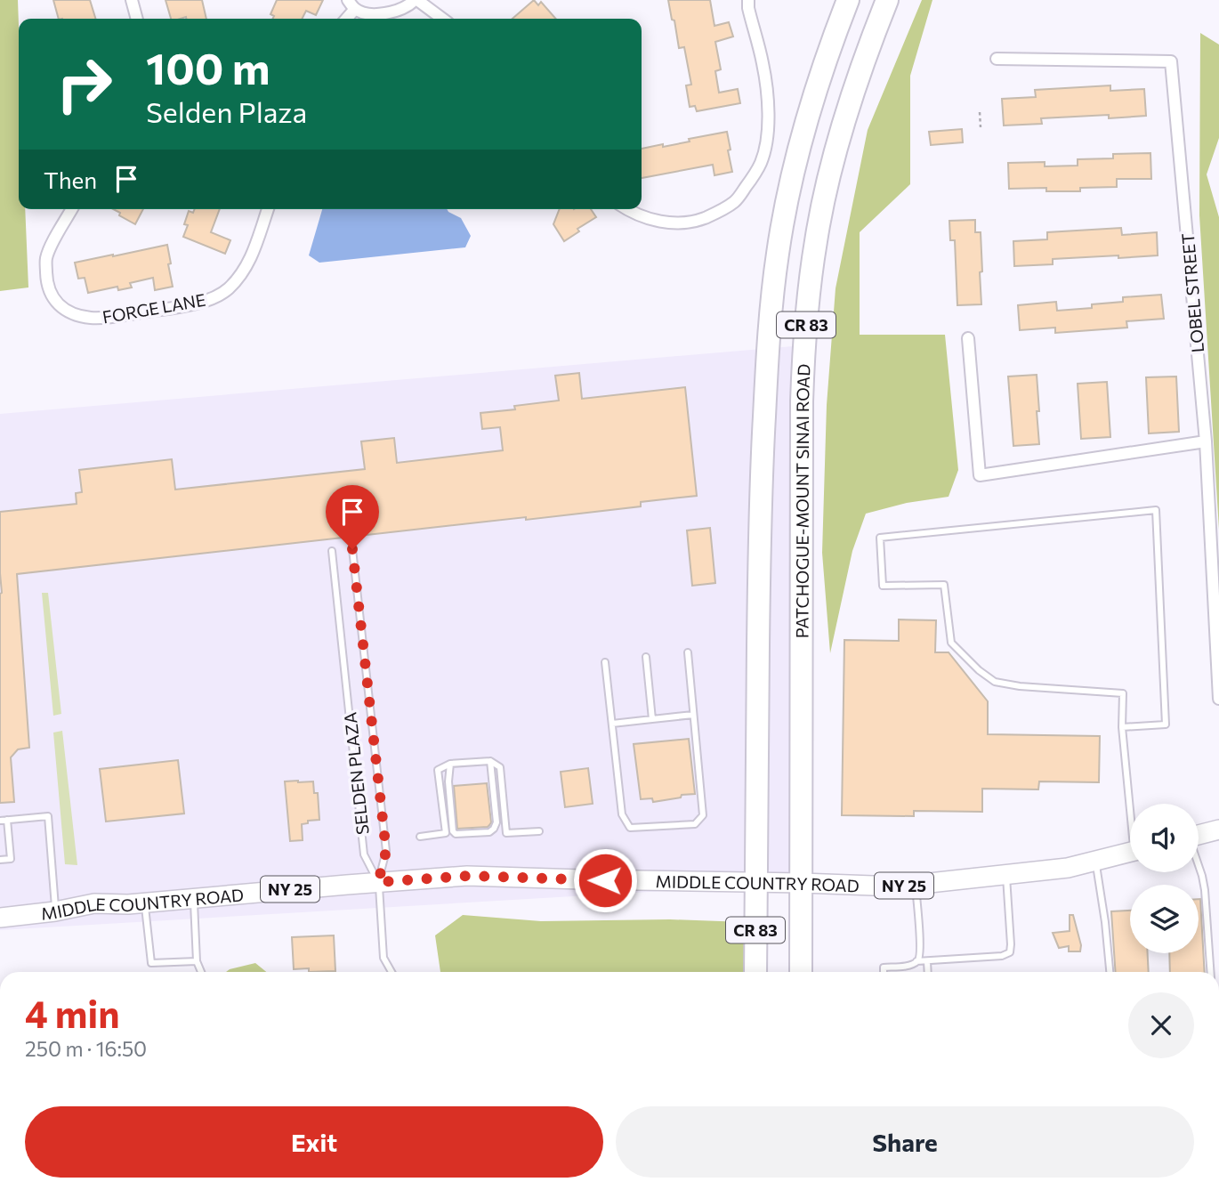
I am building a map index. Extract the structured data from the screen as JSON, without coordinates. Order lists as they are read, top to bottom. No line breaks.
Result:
{"streets":{"highway":["CR 83","PATCHOGUE-MOUNT SINAI ROAD"],"main road":["MIDDLE COUNTRY ROAD","NY 25"],"street":["LOBEL STREET","FORGE LANE"],"lane":["SELDEN PLAZA"]},"crossings":[["CR 83","MIDDLE COUNTRY ROAD"],["PATCHOGUE-MOUNT SINAI ROAD","MIDDLE COUNTRY ROAD"],["SELDEN PLAZA","MIDDLE COUNTRY ROAD"]],"page":{"turn":["100 m","Selden Plaza"],"then":"Then","heading":["4 min","250 m · 16:50"],"buttons":["Exit","Share"]}}
